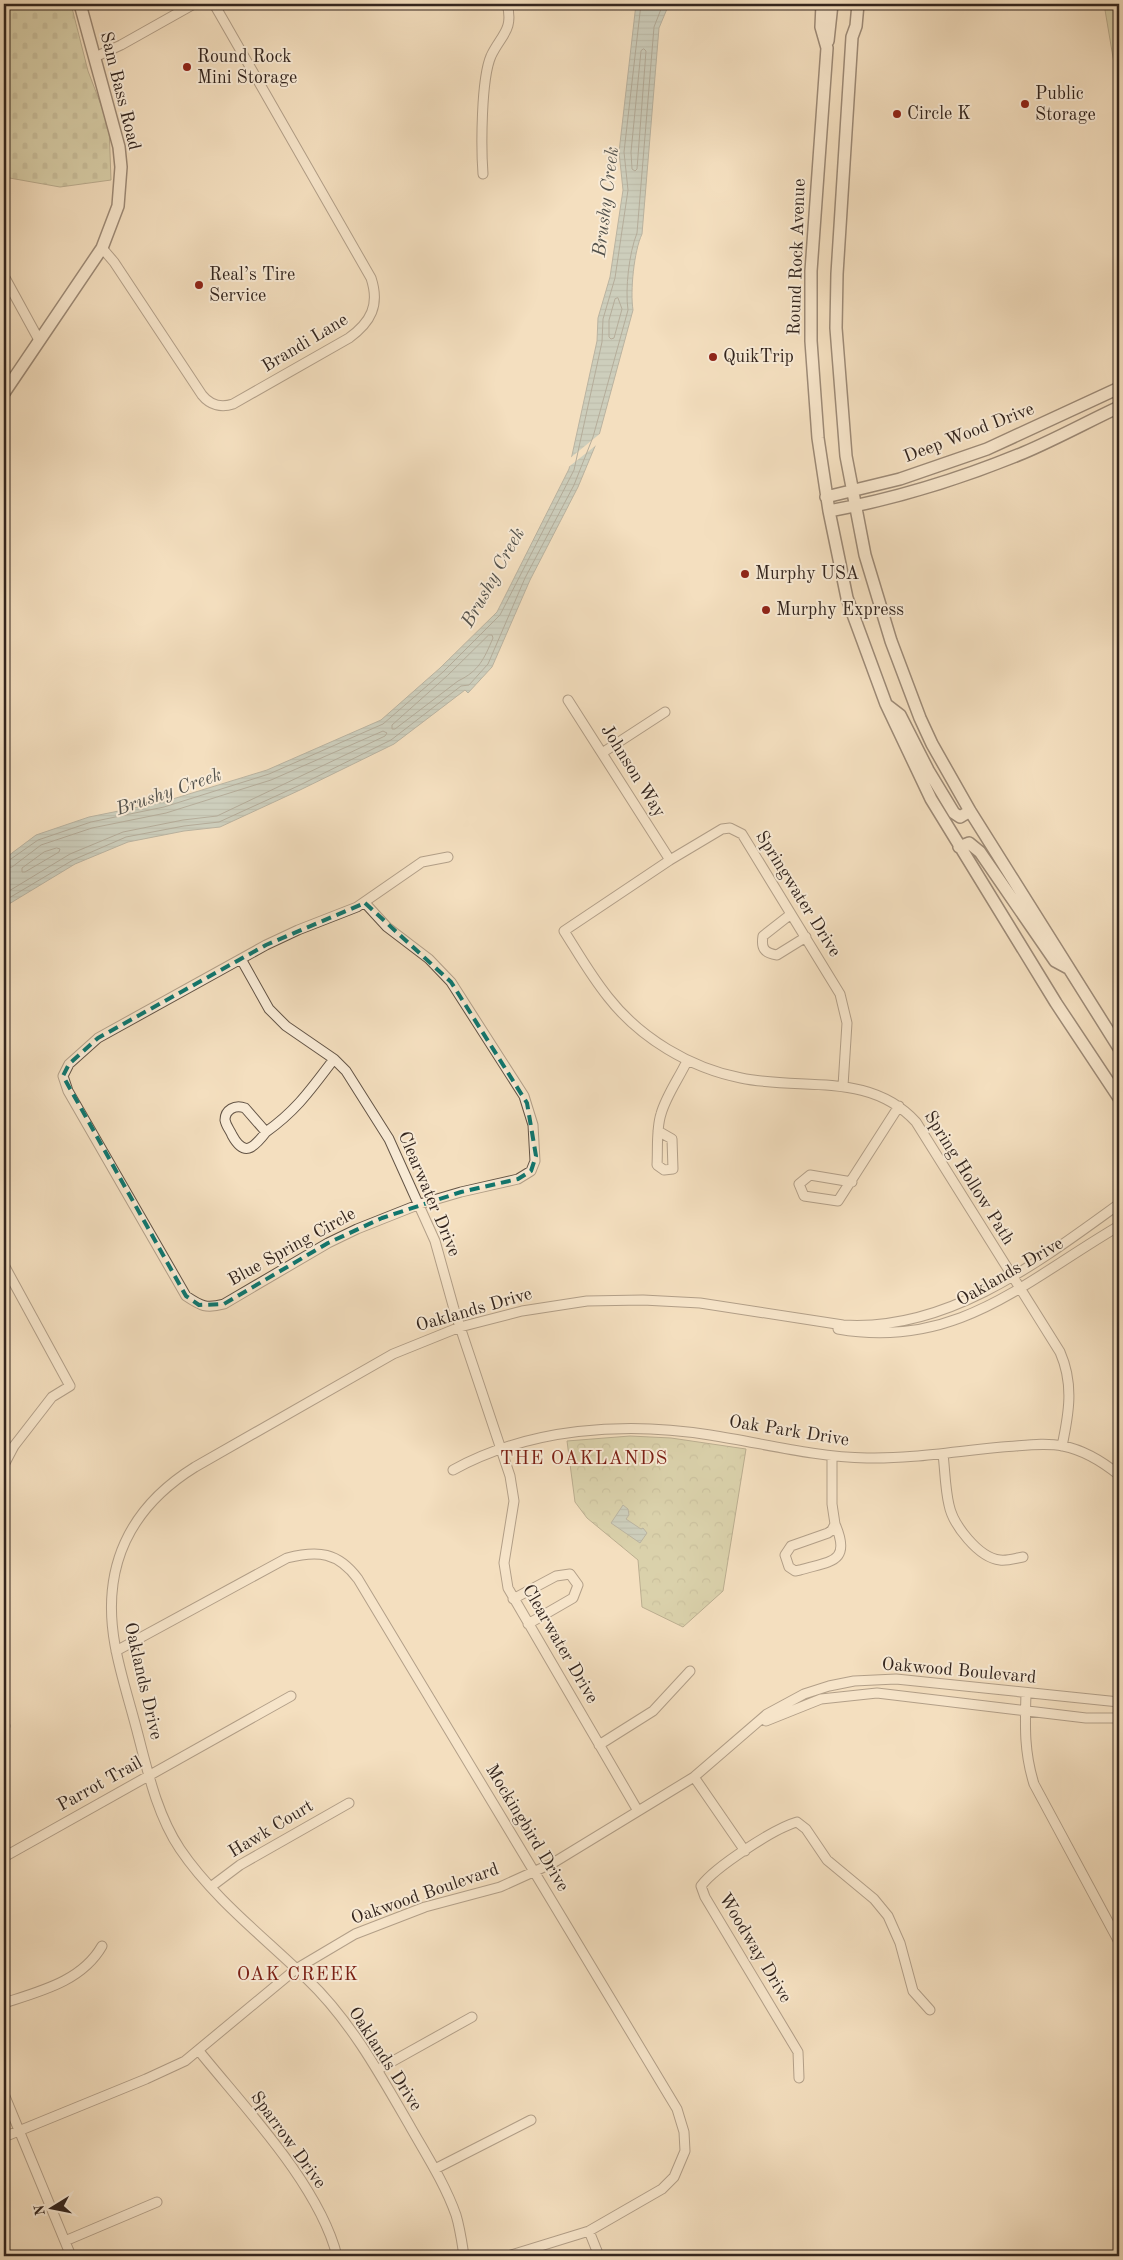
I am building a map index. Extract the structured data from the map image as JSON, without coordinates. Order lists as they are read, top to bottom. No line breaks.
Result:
{"streets":{"main road":["Sam Bass Road","Round Rock Avenue","Deep Wood Drive"],"street":["Brandi Lane","Johnson Way","Springwater Drive","Spring Hollow Path","Clearwater Drive","Blue Spring Circle","Oaklands Drive","Oak Park Drive","Oakwood Boulevard","Parrot Trail","Mockingbird Drive","Hawk Court","Woodway Drive","Sparrow Drive"]},"crossings":[["Sam Bass Road","Brandi Lane"],["Round Rock Avenue","Deep Wood Drive"],["Johnson Way","Springwater Drive"],["Springwater Drive","Spring Hollow Path"],["Spring Hollow Path","Oaklands Drive"],["Spring Hollow Path","Oak Park Drive"],["Clearwater Drive","Blue Spring Circle"],["Clearwater Drive","Oaklands Drive"],["Clearwater Drive","Oak Park Drive"],["Clearwater Drive","Oakwood Boulevard"],["Oaklands Drive","Oakwood Boulevard"],["Oaklands Drive","Parrot Trail"],["Oaklands Drive","Mockingbird Drive"],["Oaklands Drive","Hawk Court"],["Oakwood Boulevard","Mockingbird Drive"],["Oakwood Boulevard","Sparrow Drive"]],"districts":["THE OAKLANDS","OAK CREEK"],"water":["Brushy Creek"],"places":["Round Rock Mini Storage","Public Storage","Circle K","Real’s Tire Service","QuikTrip","Murphy USA","Murphy Express"],"north":"left"}
